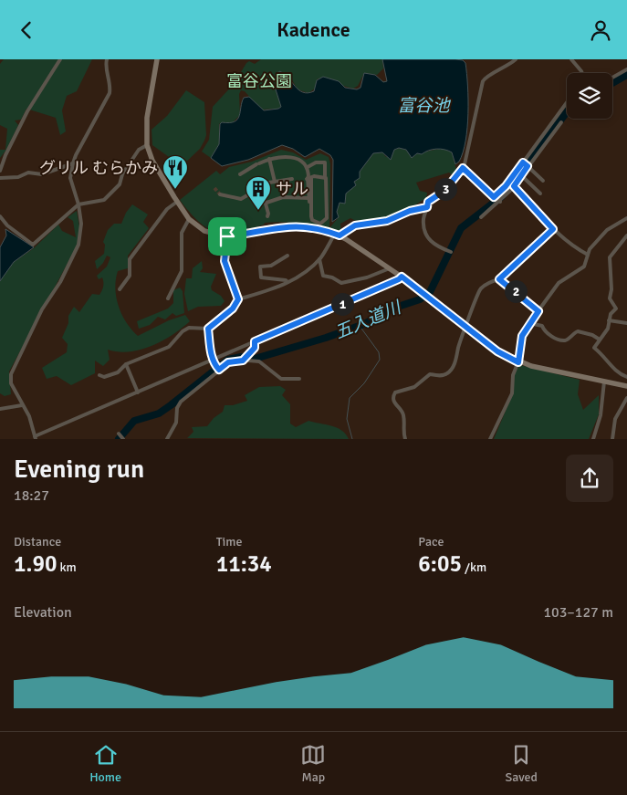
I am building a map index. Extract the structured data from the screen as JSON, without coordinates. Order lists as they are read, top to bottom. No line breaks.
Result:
{"water":["富谷池","五入道川"],"parks":["富谷公園"],"places":{"restaurant":["グリル むらかみ"],"building":["サル"]},"page":{"header":"Kadence","pins":["3","2","1"],"heading":["Evening run","18:27"],"stats":[["Distance","1.90 km"],["Time","11:34"],["Pace","6:05 /km"]],"chart":["Elevation","103–127 m"],"tabs":["Home","Map","Saved"]}}
